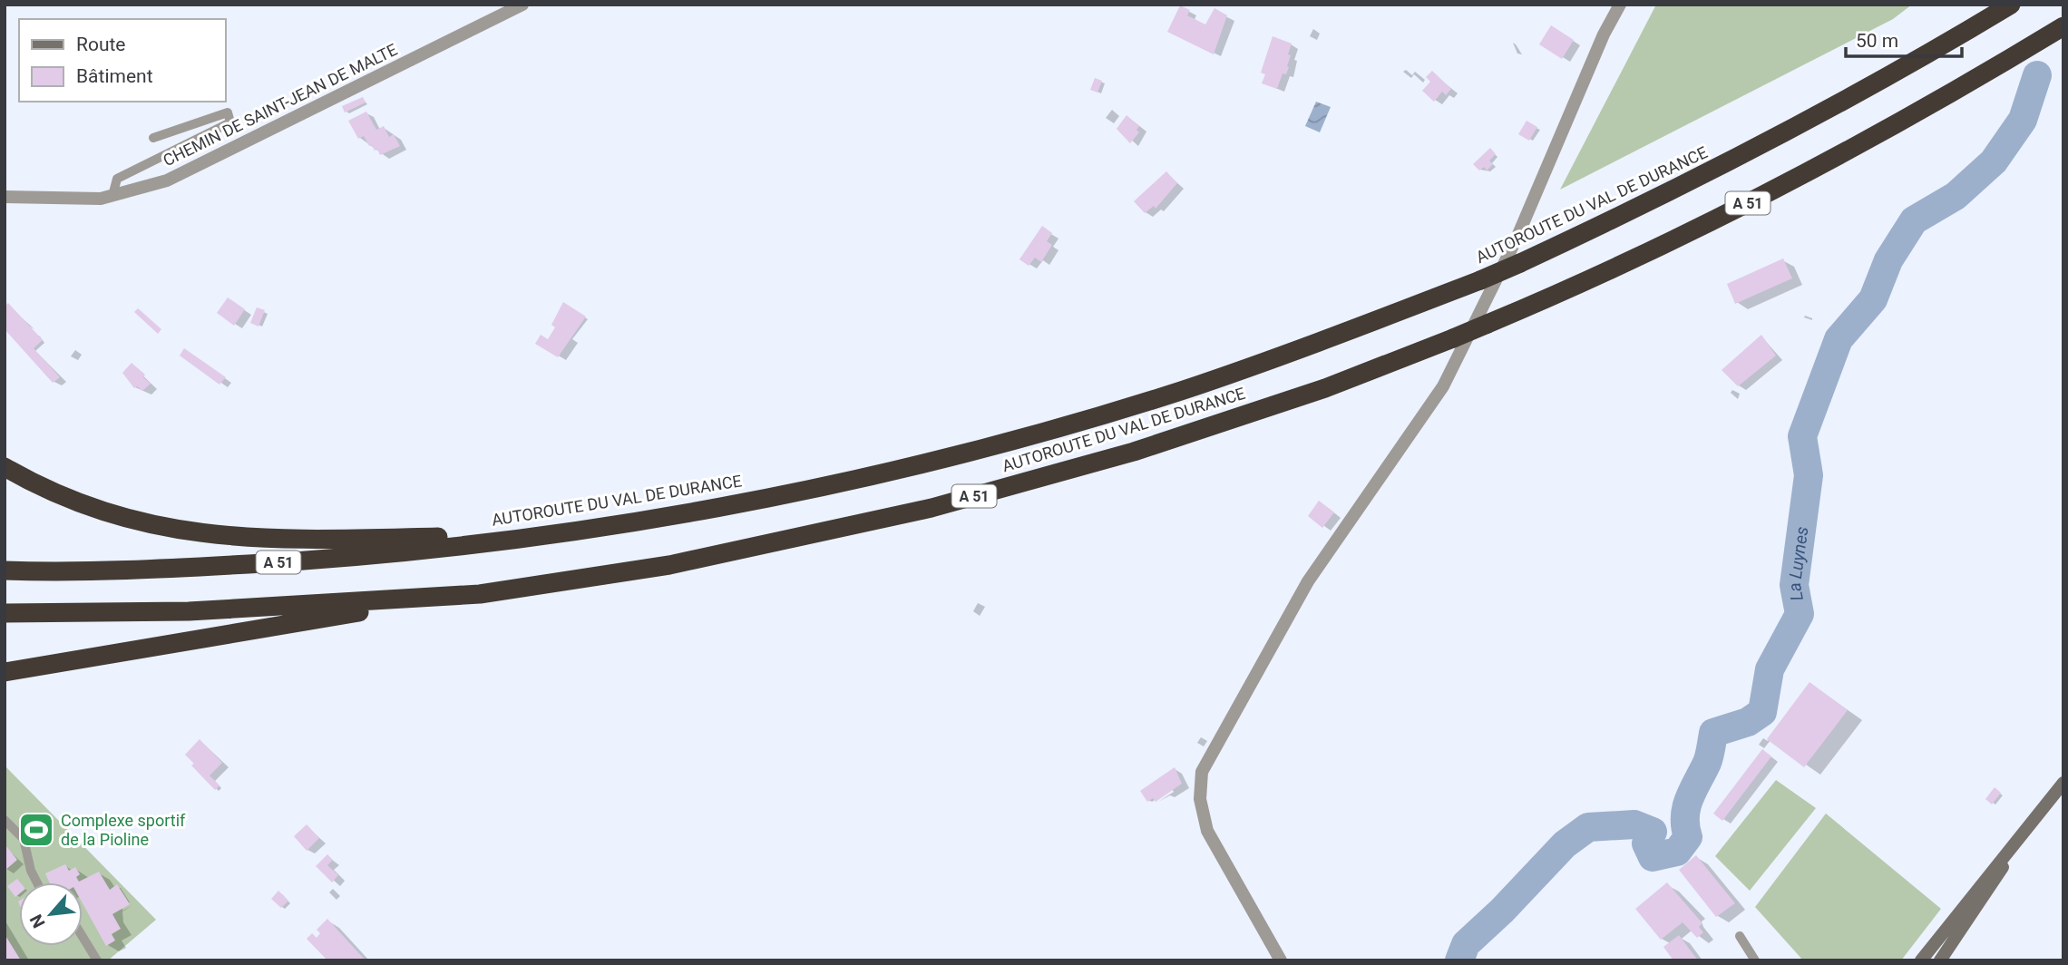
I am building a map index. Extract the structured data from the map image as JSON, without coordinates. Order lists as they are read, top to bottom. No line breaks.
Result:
{"streets":{"highway":["A 51","AUTOROUTE DU VAL DE DURANCE"],"street":["CHEMIN DE SAINT-JEAN DE MALTE"]},"water":["La Luynes"],"places":{"sports":["Complexe sportif de la Pioline"]},"legend":["Route","Bâtiment"],"scale_bar":"50 m","north":"bottom left"}
